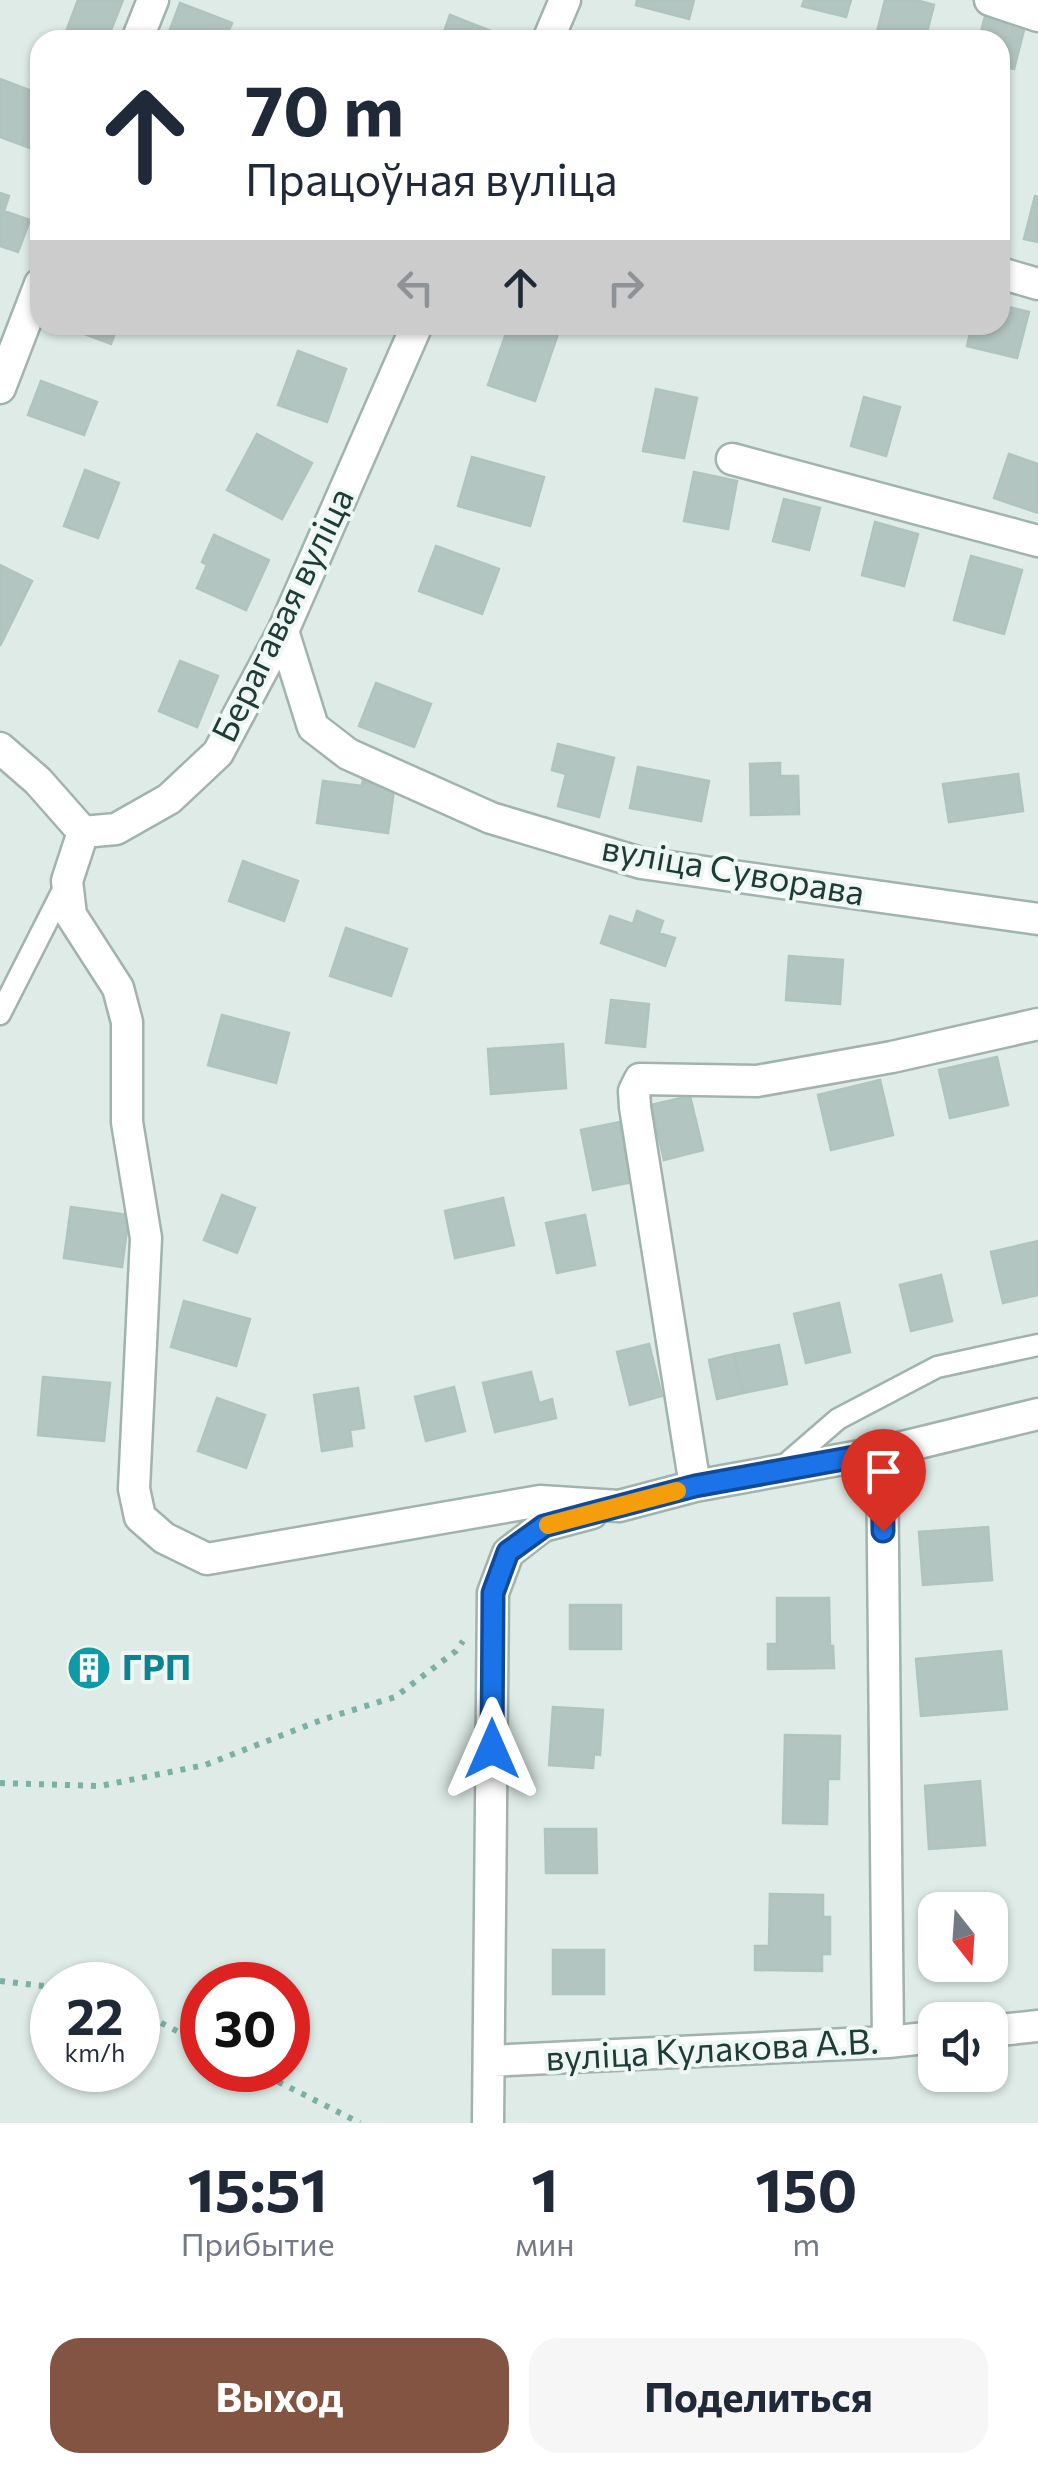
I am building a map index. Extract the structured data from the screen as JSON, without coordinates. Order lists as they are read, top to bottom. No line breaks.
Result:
{"streets":{"street":["Берагавая вуліца","вуліца Суворава","вуліца Кулакова А.В."]},"crossings":[["Берагавая вуліца","вуліца Суворава"]],"places":{"building":["ГРП"]},"north":"bottom","page":{"turn":["70 m","Працоўная вуліца"],"speed":"22 km/h","limit":"30","eta":["15:51","Прибытие","1","мин","150","m"],"buttons":["Выход","Поделиться"]}}
